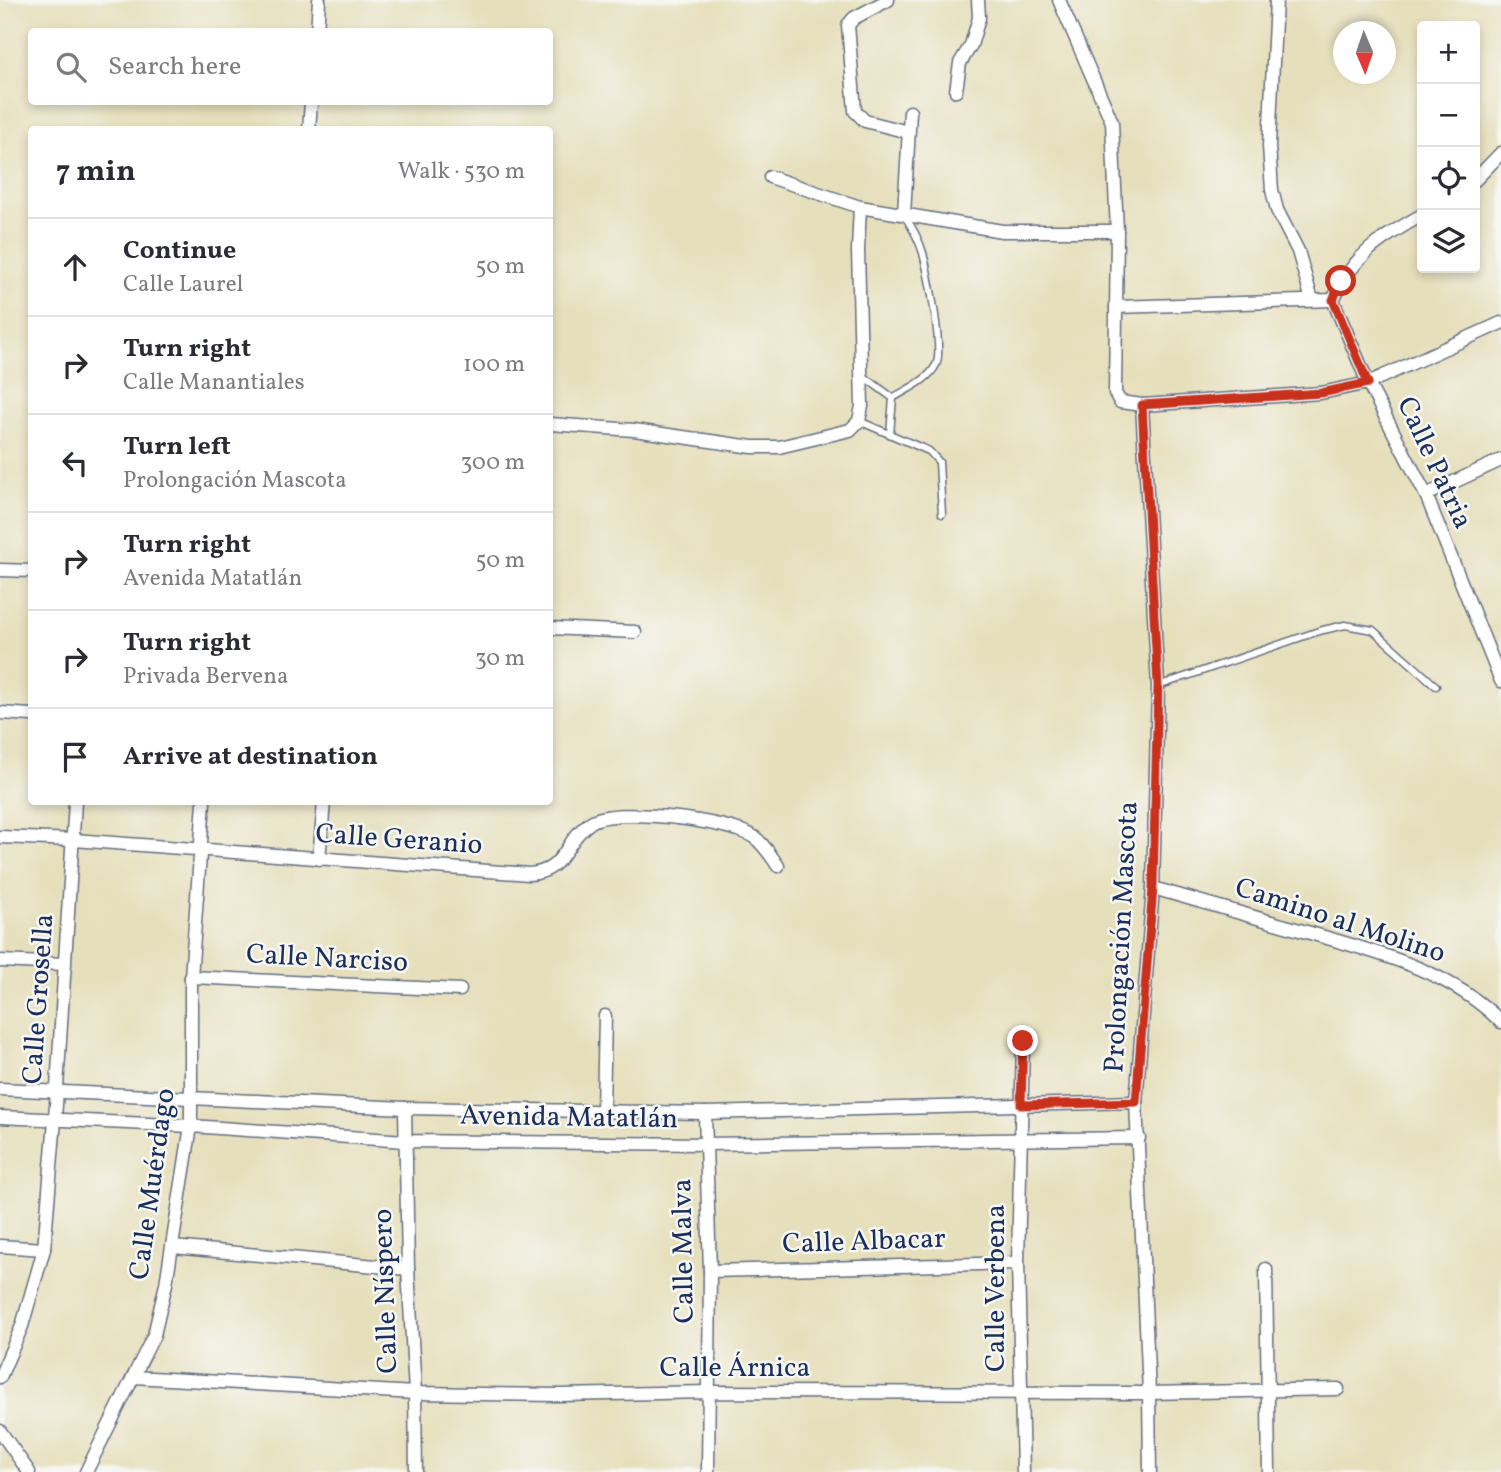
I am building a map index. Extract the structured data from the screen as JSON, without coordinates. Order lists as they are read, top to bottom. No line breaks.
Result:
{"streets":{"street":["Calle Patria","Calle Geranio","Camino al Molino","Prolongación Mascota","Calle Narciso","Calle Grosella","Avenida Matatlán","Calle Muérdago","Calle Albacar","Calle Malva","Calle Verbena","Calle Níspero","Calle Árnica"]},"crossings":[["Calle Geranio","Calle Grosella"],["Calle Geranio","Calle Muérdago"],["Camino al Molino","Prolongación Mascota"],["Prolongación Mascota","Avenida Matatlán"],["Prolongación Mascota","Calle Árnica"],["Calle Narciso","Calle Muérdago"],["Calle Grosella","Avenida Matatlán"],["Avenida Matatlán","Calle Muérdago"],["Avenida Matatlán","Calle Malva"],["Avenida Matatlán","Calle Verbena"],["Avenida Matatlán","Calle Níspero"],["Calle Muérdago","Calle Árnica"],["Calle Albacar","Calle Malva"],["Calle Albacar","Calle Verbena"],["Calle Malva","Calle Árnica"],["Calle Verbena","Calle Árnica"],["Calle Níspero","Calle Árnica"]],"north":"bottom","page":{"map_buttons":["+","−"],"search":"Search here","heading":["7 min","Walk · 530 m"],"list":[["Continue","Calle Laurel","50 m"],["Turn right","Calle Manantiales","100 m"],["Turn left","Prolongación Mascota","300 m"],["Turn right","Avenida Matatlán","50 m"],["Turn right","Privada Bervena","30 m"],"Arrive at destination"]}}
